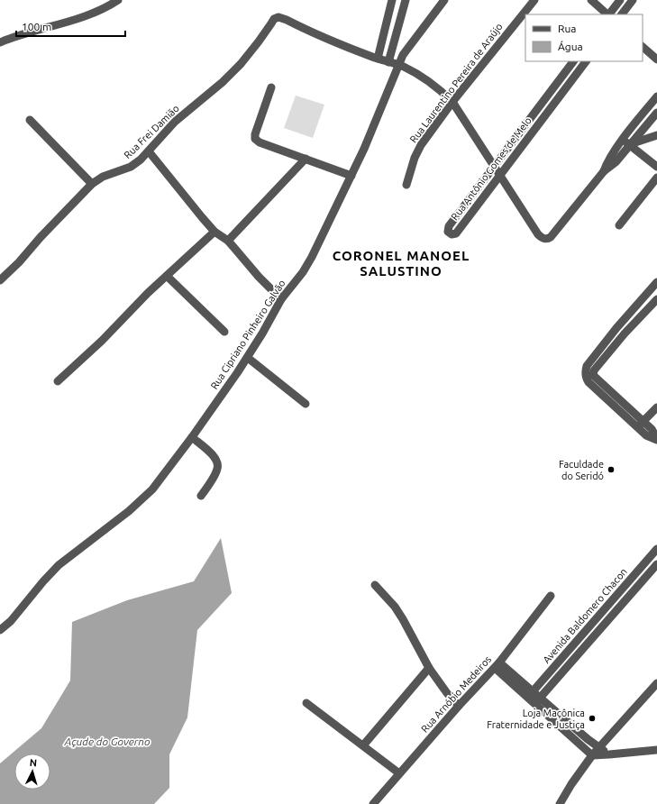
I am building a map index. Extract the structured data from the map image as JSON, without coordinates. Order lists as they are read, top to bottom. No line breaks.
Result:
{"streets":{"street":["Rua Laurentino Pereira de Araújo","Rua Frei Damião","Rua Antônio Gomes de Melo","Rua Cipriano Pinheiro Galvão","Avenida Baldomero Chacon","Rua Arnóbio Medeiros"]},"districts":["CORONEL MANOEL SALUSTINO"],"water":["Açude do Governo"],"places":["Faculdade do Seridó","Loja Maçônica Fraternidade e Justiça"],"legend":["Rua","Água"],"scale_bar":"100 m","north":"top"}
